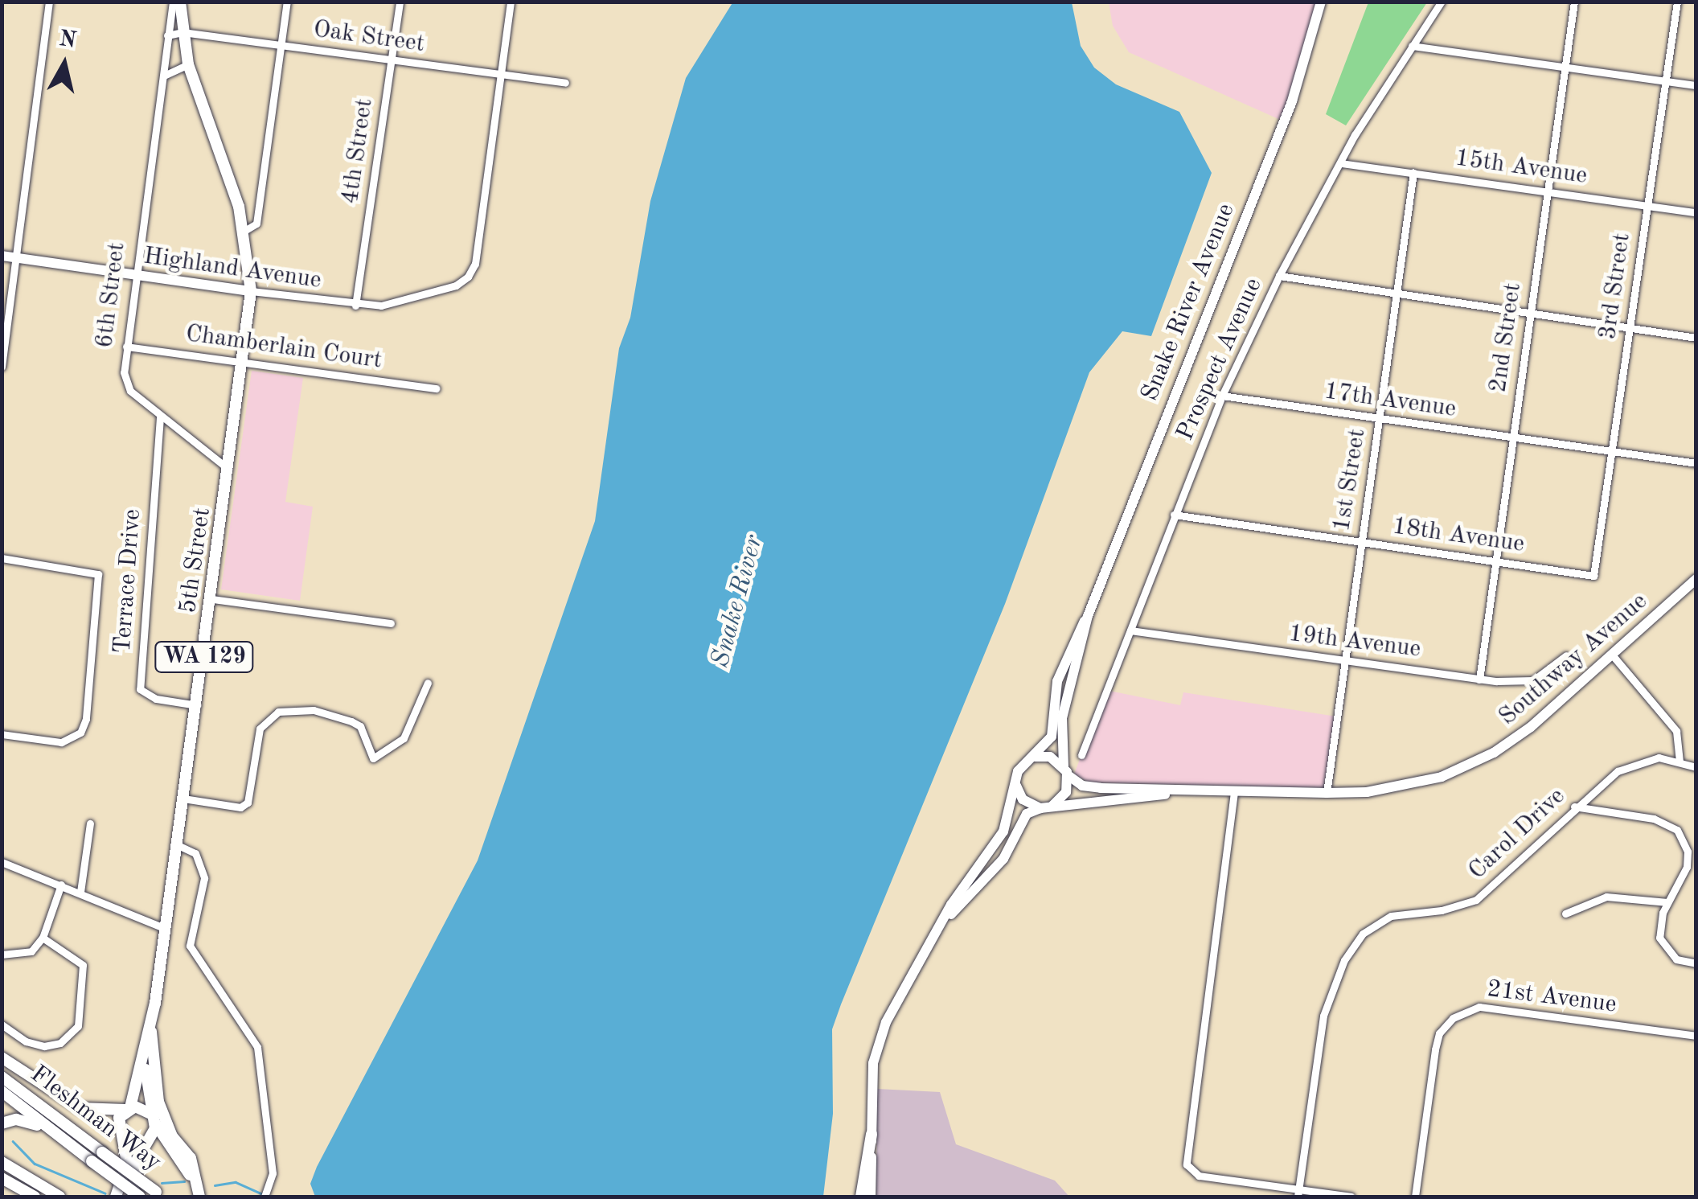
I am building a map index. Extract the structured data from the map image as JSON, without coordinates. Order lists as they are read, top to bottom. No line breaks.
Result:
{"streets":{"main road":["Highland Avenue","Snake River Avenue","5th Street","WA 129","Southway Avenue","Fleshman Way"],"street":["Oak Street","4th Street","15th Avenue","3rd Street","6th Street","2nd Street","Chamberlain Court","Prospect Avenue","17th Avenue","1st Street","18th Avenue","Terrace Drive","19th Avenue","Carol Drive","21st Avenue"]},"crossings":[["Oak Street","4th Street"],["Oak Street","Highland Avenue"],["Oak Street","6th Street"],["Oak Street","WA 129"],["4th Street","Highland Avenue"],["15th Avenue","3rd Street"],["15th Avenue","2nd Street"],["15th Avenue","Prospect Avenue"],["15th Avenue","1st Street"],["Highland Avenue","6th Street"],["Highland Avenue","5th Street"],["Highland Avenue","WA 129"],["3rd Street","17th Avenue"],["3rd Street","18th Avenue"],["6th Street","Chamberlain Court"],["6th Street","5th Street"],["6th Street","Terrace Drive"],["Snake River Avenue","Southway Avenue"],["2nd Street","17th Avenue"],["2nd Street","18th Avenue"],["2nd Street","19th Avenue"],["Chamberlain Court","5th Street"],["Prospect Avenue","17th Avenue"],["Prospect Avenue","18th Avenue"],["Prospect Avenue","19th Avenue"],["17th Avenue","1st Street"],["1st Street","18th Avenue"],["1st Street","19th Avenue"],["1st Street","Southway Avenue"],["5th Street","Terrace Drive"],["5th Street","WA 129"]],"water":["Snake River"],"north":"top"}
